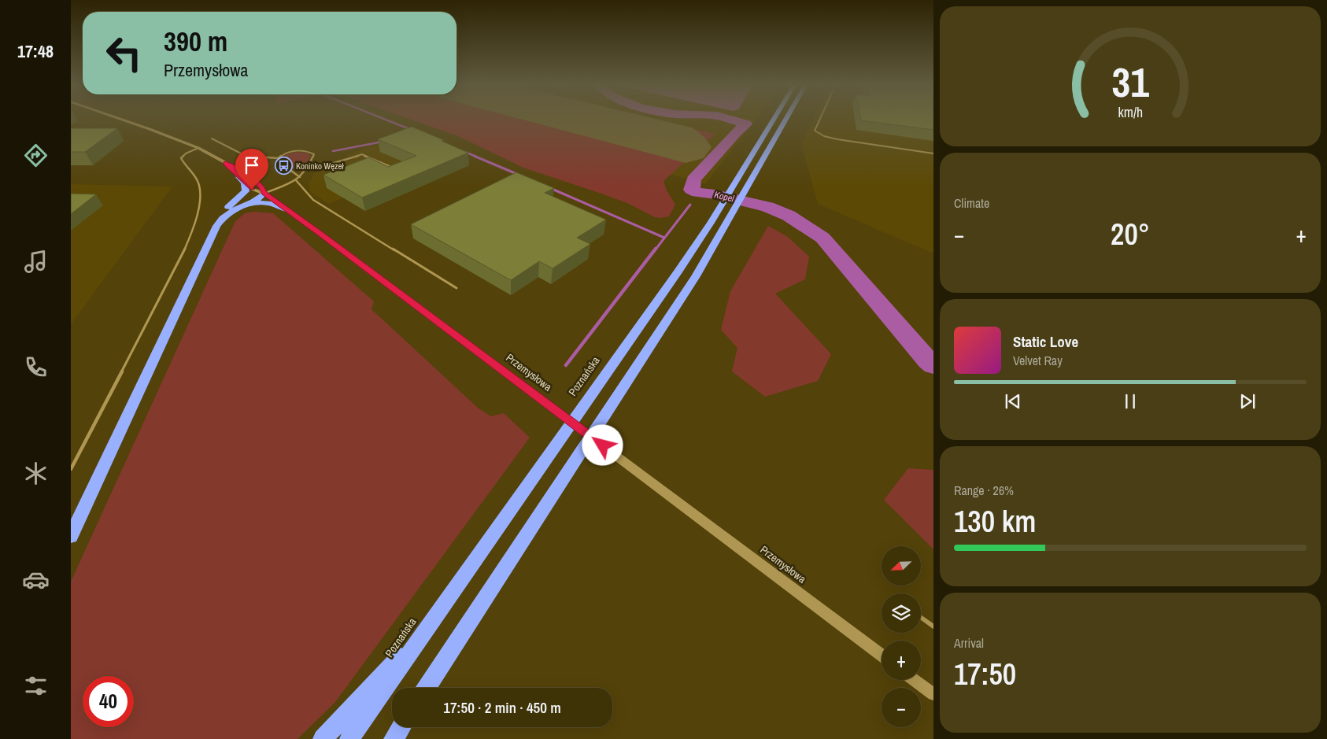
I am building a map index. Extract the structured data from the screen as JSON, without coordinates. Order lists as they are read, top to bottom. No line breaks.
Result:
{"streets":{"highway":["Poznańska"],"street":["Przemysłowa"]},"water":["Kopel"],"places":{"bus stop":["Koninko Węzeł"]},"north":"bottom left","page":{"tabs":"17:48","turn":["390 m","Przemysłowa"],"tile":["Climate",["Range · 26%","130 km"],["Arrival","17:50"]],"heat":["−","20°","+"],"song":["Static Love","Velvet Ray"],"map_buttons":["+","−"],"limit":"40","trip":"17:50 · 2 min · 450 m","gauge":["31","km/h"]}}
